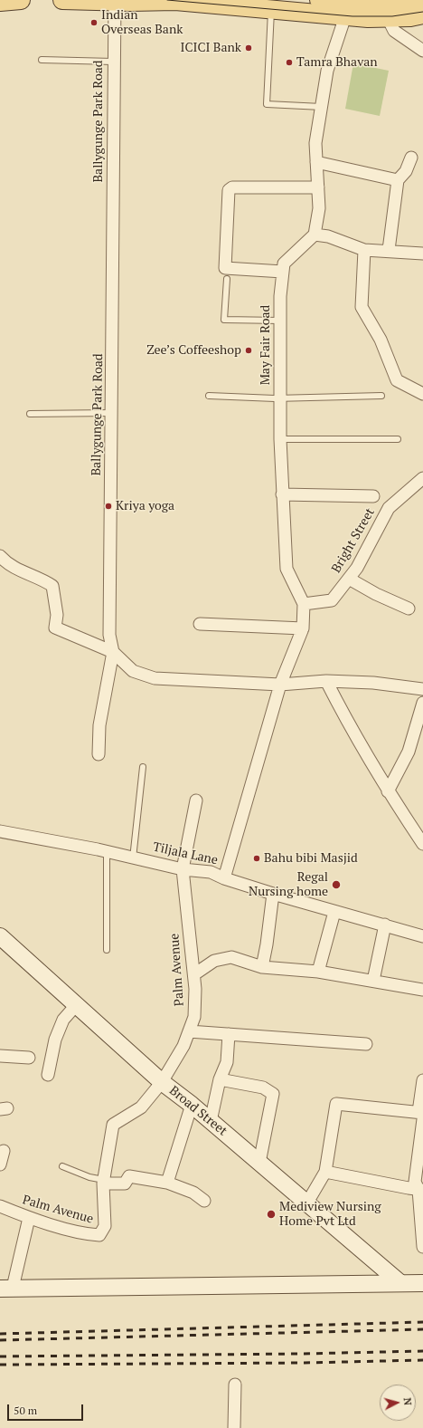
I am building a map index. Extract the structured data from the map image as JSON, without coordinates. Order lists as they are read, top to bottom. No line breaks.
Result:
{"streets":{"street":["Ballygunge Park Road","May Fair Road","Bright Street","Tiljala Lane","Palm Avenue","Broad Street"]},"crossings":[["May Fair Road","Bright Street"],["Tiljala Lane","Palm Avenue"],["Palm Avenue","Broad Street"]],"places":["Indian Overseas Bank","ICICI Bank","Tamra Bhavan","Zee’s Coffeeshop","Kriya yoga","Bahu bibi Masjid","Regal Nursing home","Mediview Nursing Home Pvt Ltd"],"scale_bar":"50 m","north":"right"}
